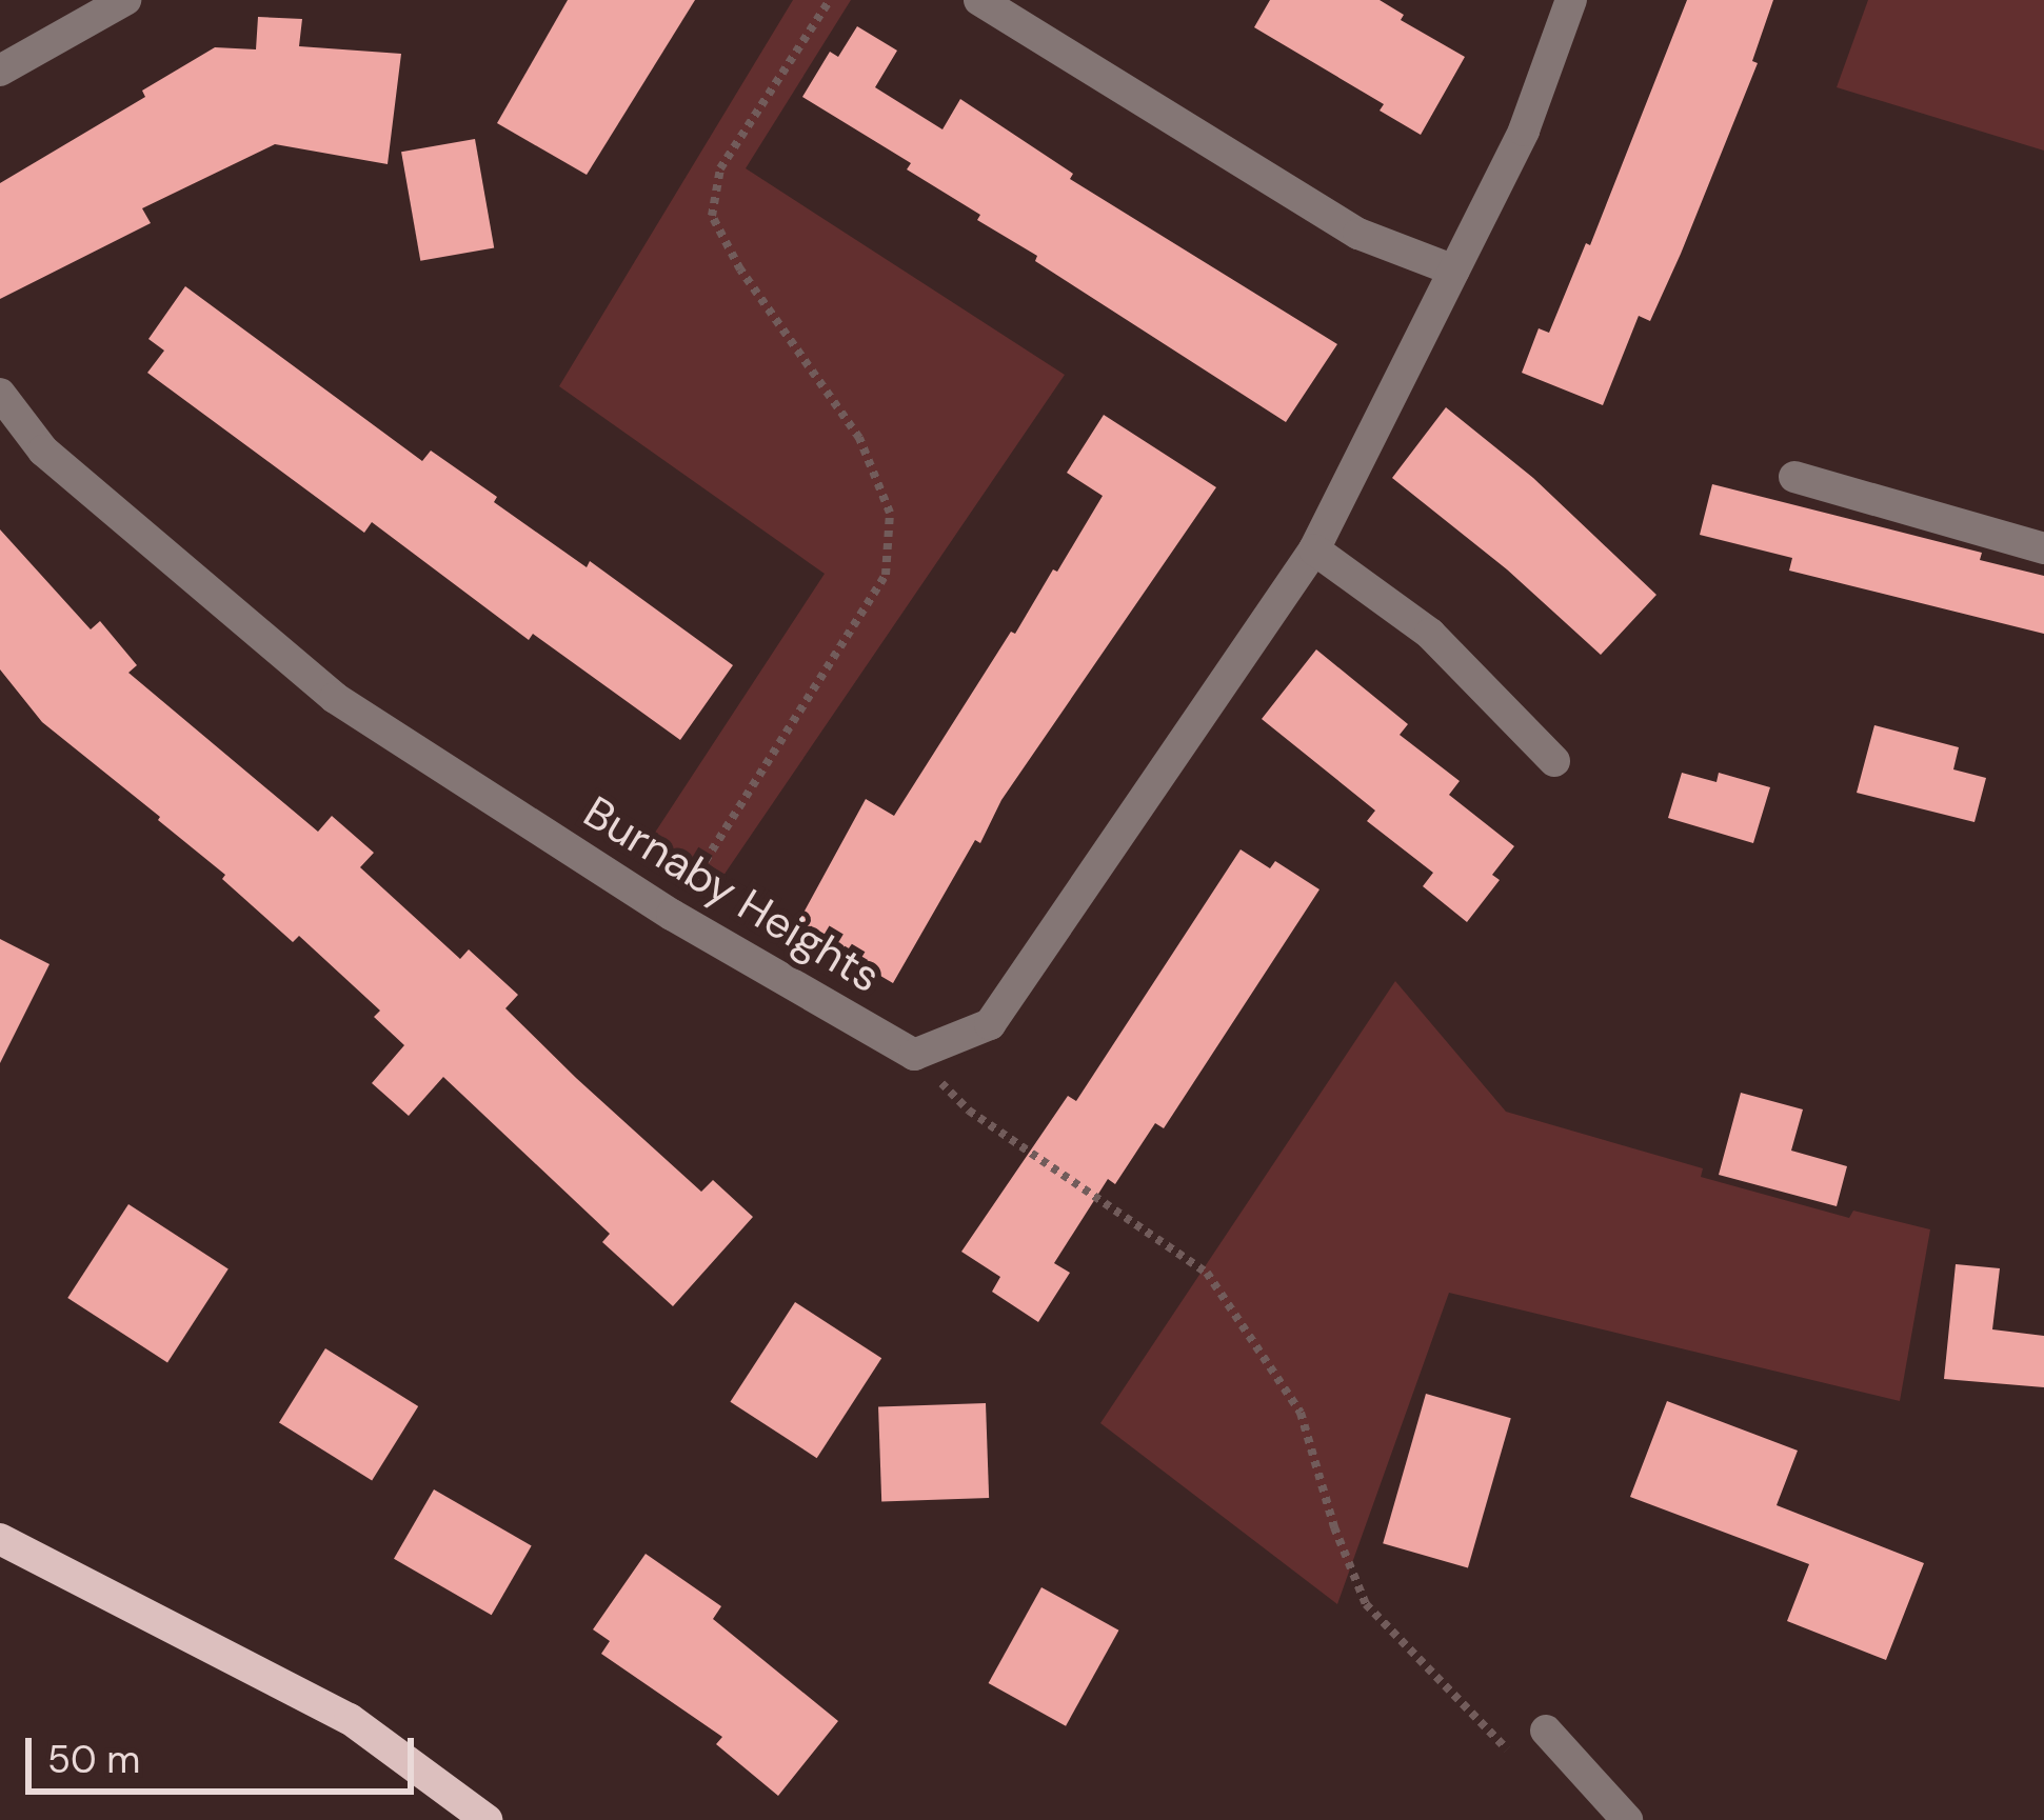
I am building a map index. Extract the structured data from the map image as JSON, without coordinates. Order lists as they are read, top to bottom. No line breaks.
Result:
{"streets":{"street":["Burnaby Heights"]},"scale_bar":"50 m"}
